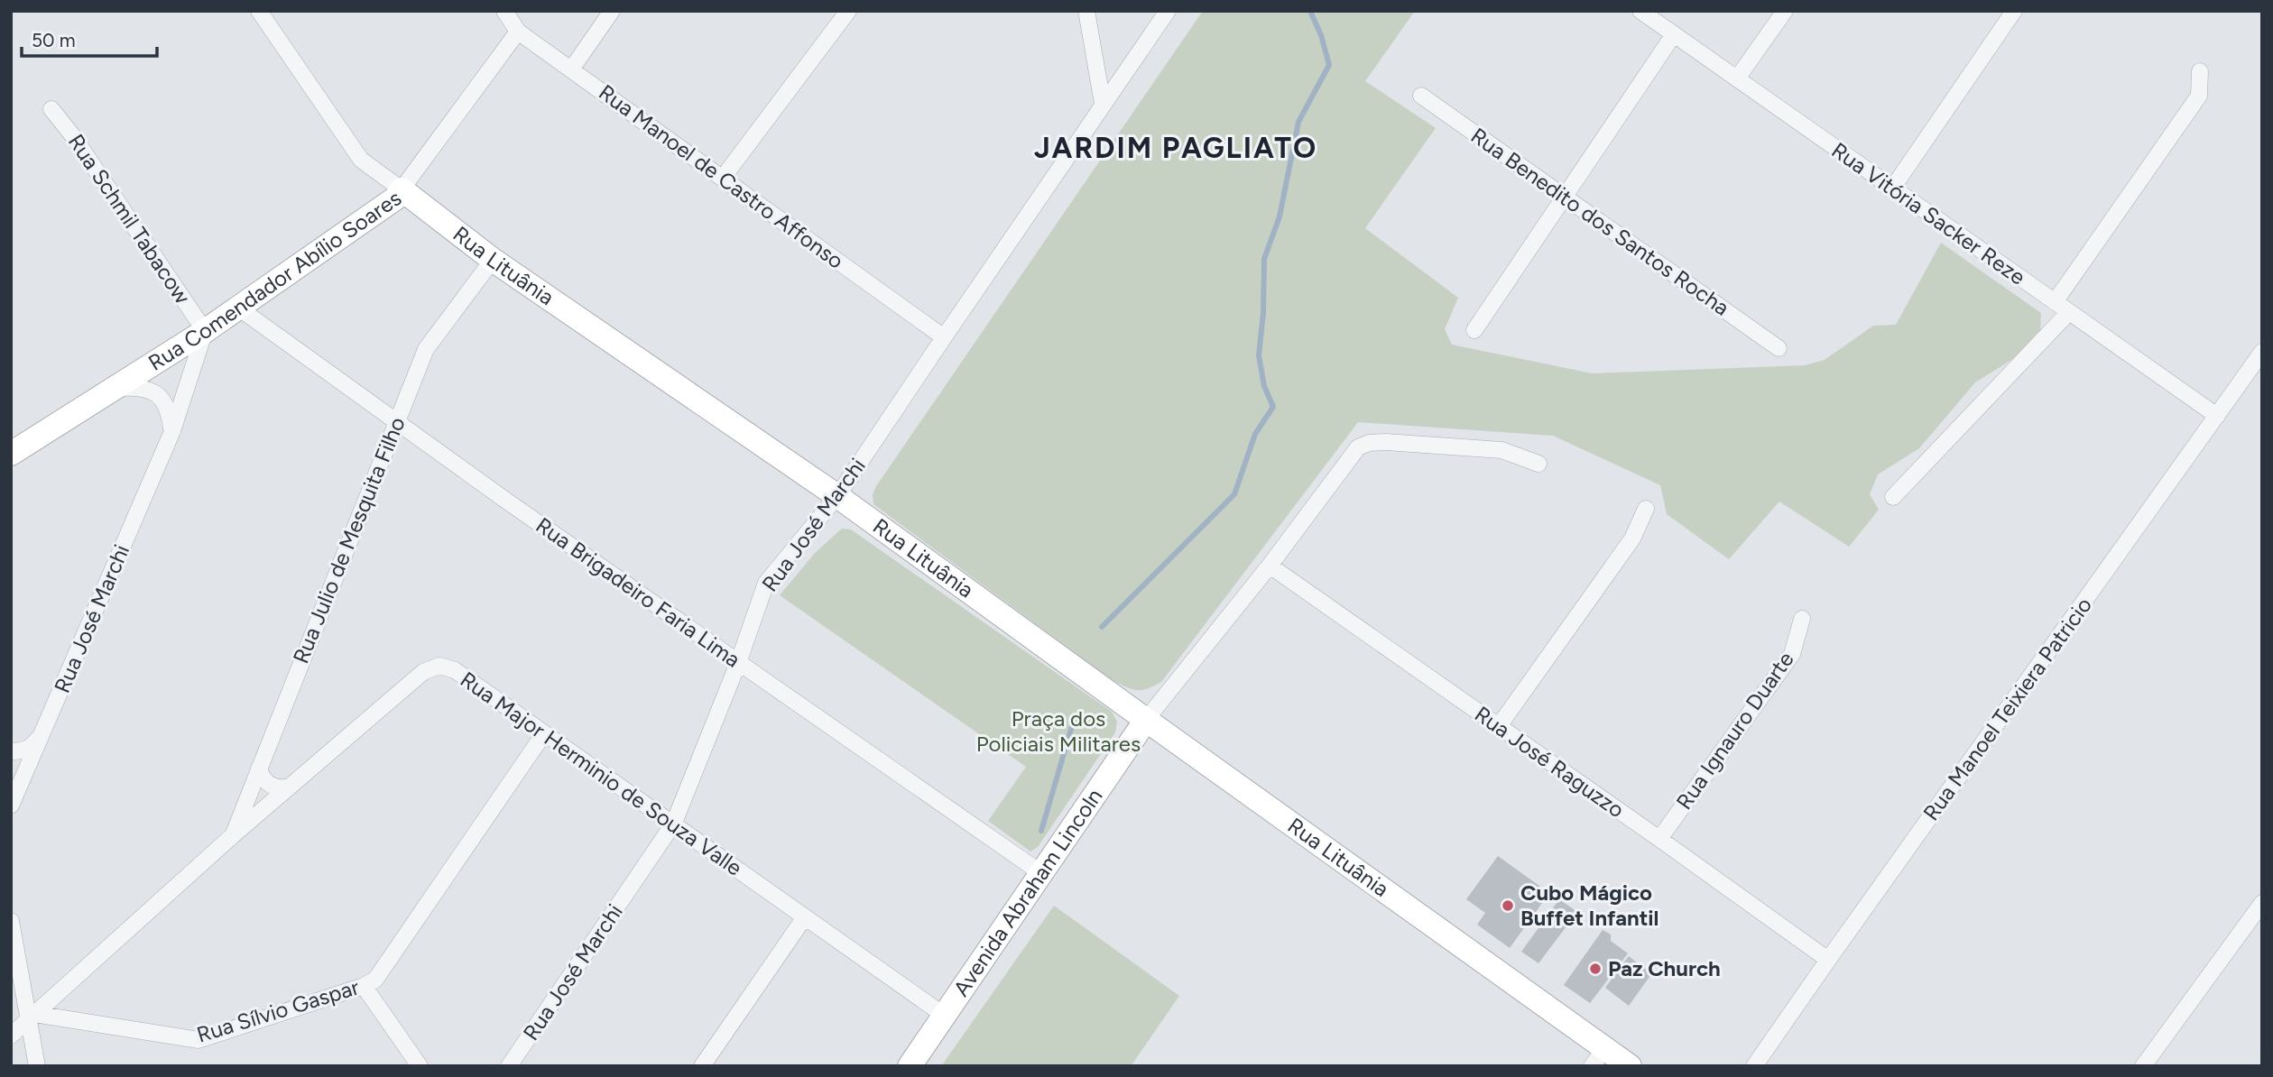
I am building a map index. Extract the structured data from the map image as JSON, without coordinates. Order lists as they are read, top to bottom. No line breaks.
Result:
{"streets":{"street":["Rua Manoel de Castro Affonso","Rua Vitória Sacker Reze","Rua Schmil Tabacow","Rua Benedito dos Santos Rocha","Rua Lituânia","Rua Comendador Abílio Soares","Rua José Marchi","Rua Julio de Mesquita Filho","Rua Brigadeiro Faria Lima","Rua Manoel Teixiera Patricio","Rua Ignauro Duarte","Rua José Raguzzo","Rua Major Herminio de Souza Valle","Avenida Abraham Lincoln","Rua Sílvio Gaspar"]},"crossings":[["Rua Manoel de Castro Affonso","Rua Comendador Abílio Soares"],["Rua Manoel de Castro Affonso","Rua José Marchi"],["Rua Vitória Sacker Reze","Rua Manoel Teixiera Patricio"],["Rua Schmil Tabacow","Rua Comendador Abílio Soares"],["Rua Schmil Tabacow","Rua José Marchi"],["Rua Lituânia","Rua Comendador Abílio Soares"],["Rua Lituânia","Rua José Marchi"],["Rua Lituânia","Rua Julio de Mesquita Filho"],["Rua Lituânia","Avenida Abraham Lincoln"],["Rua Comendador Abílio Soares","Rua José Marchi"],["Rua Comendador Abílio Soares","Rua Brigadeiro Faria Lima"],["Rua José Marchi","Rua Brigadeiro Faria Lima"],["Rua José Marchi","Rua Major Herminio de Souza Valle"],["Rua Julio de Mesquita Filho","Rua Brigadeiro Faria Lima"],["Rua Julio de Mesquita Filho","Rua Major Herminio de Souza Valle"],["Rua Brigadeiro Faria Lima","Avenida Abraham Lincoln"],["Rua Manoel Teixiera Patricio","Rua José Raguzzo"],["Rua Ignauro Duarte","Rua José Raguzzo"],["Rua Major Herminio de Souza Valle","Avenida Abraham Lincoln"],["Rua Major Herminio de Souza Valle","Rua Sílvio Gaspar"]],"districts":["JARDIM PAGLIATO"],"parks":["Praça dos Policiais Militares"],"places":["Cubo Mágico Buffet Infantil","Paz Church"],"scale_bar":"50 m"}
